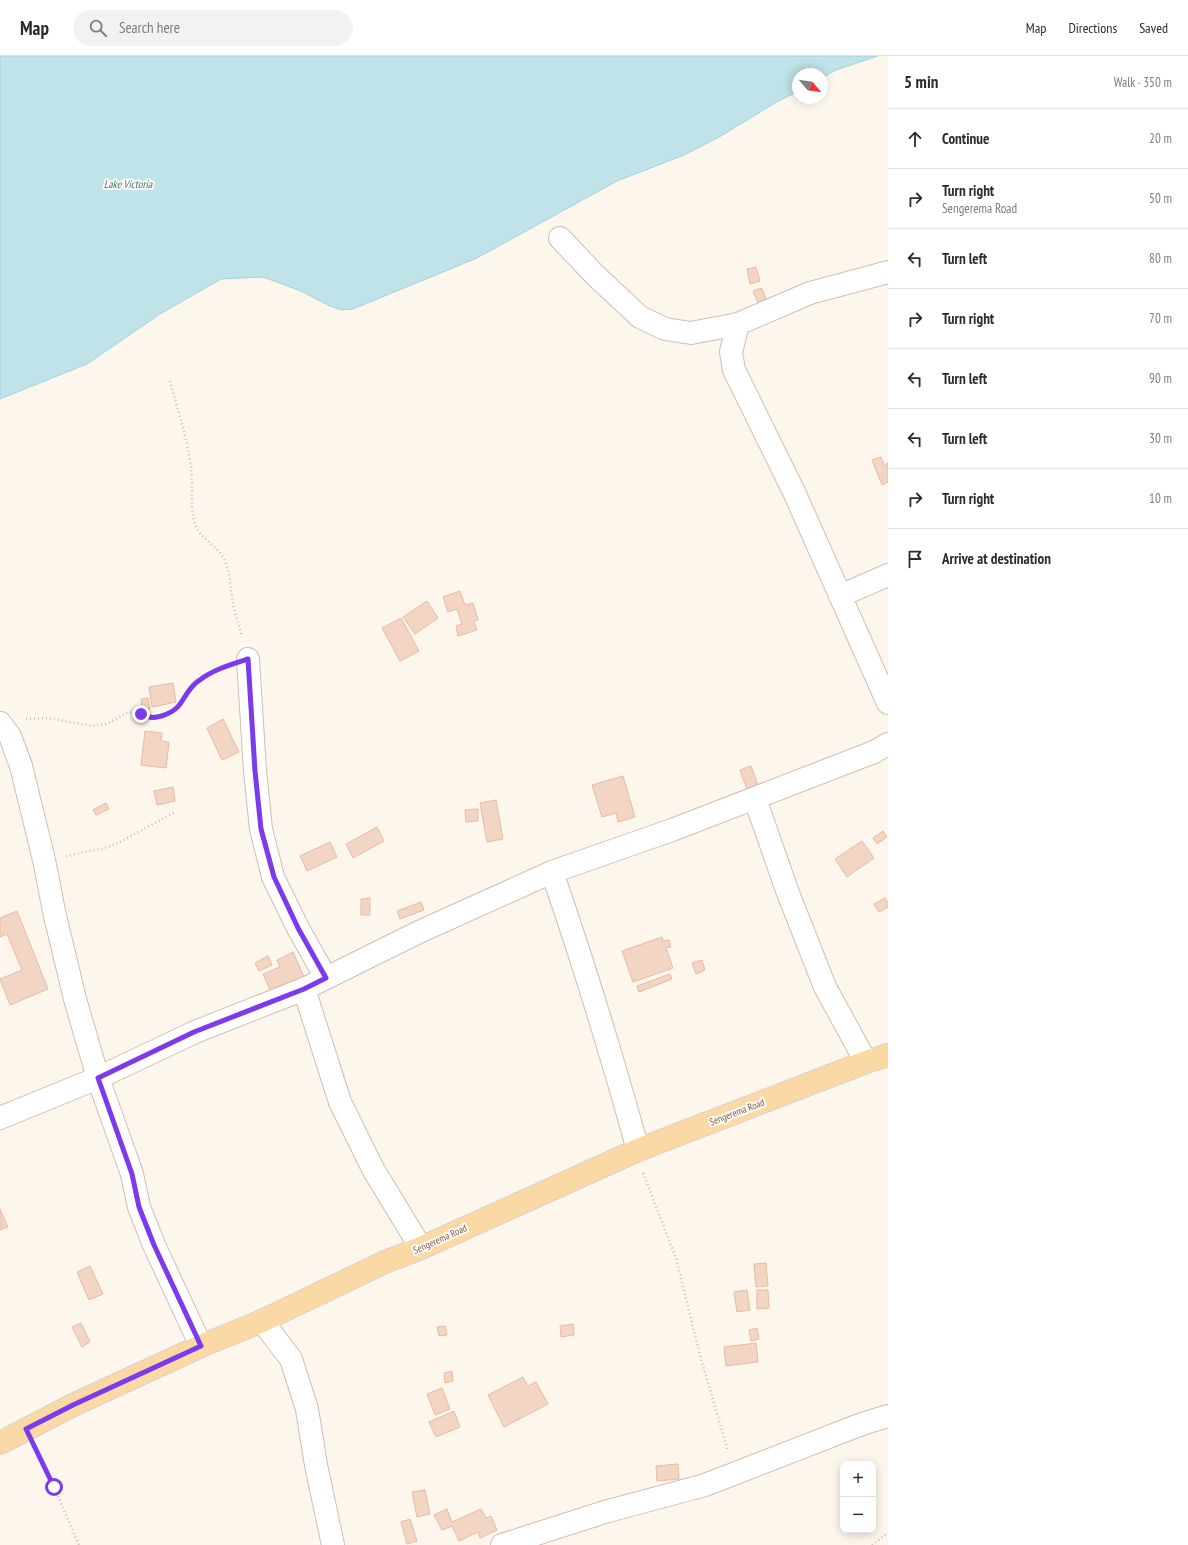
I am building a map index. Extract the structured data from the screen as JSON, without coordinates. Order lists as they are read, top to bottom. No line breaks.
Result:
{"streets":{"main road":["Sengerema Road"]},"water":["Lake Victoria"],"north":"bottom right","page":{"header":"Map","search":"Search here","nav":["Map","Directions","Saved"],"heading":["5 min","Walk · 350 m"],"list":[["Continue","20 m"],["Turn right","Sengerema Road","50 m"],["Turn left","80 m"],["Turn right","70 m"],["Turn left","90 m"],["Turn left","30 m"],["Turn right","10 m"],"Arrive at destination"],"map_buttons":["+","−"]}}
